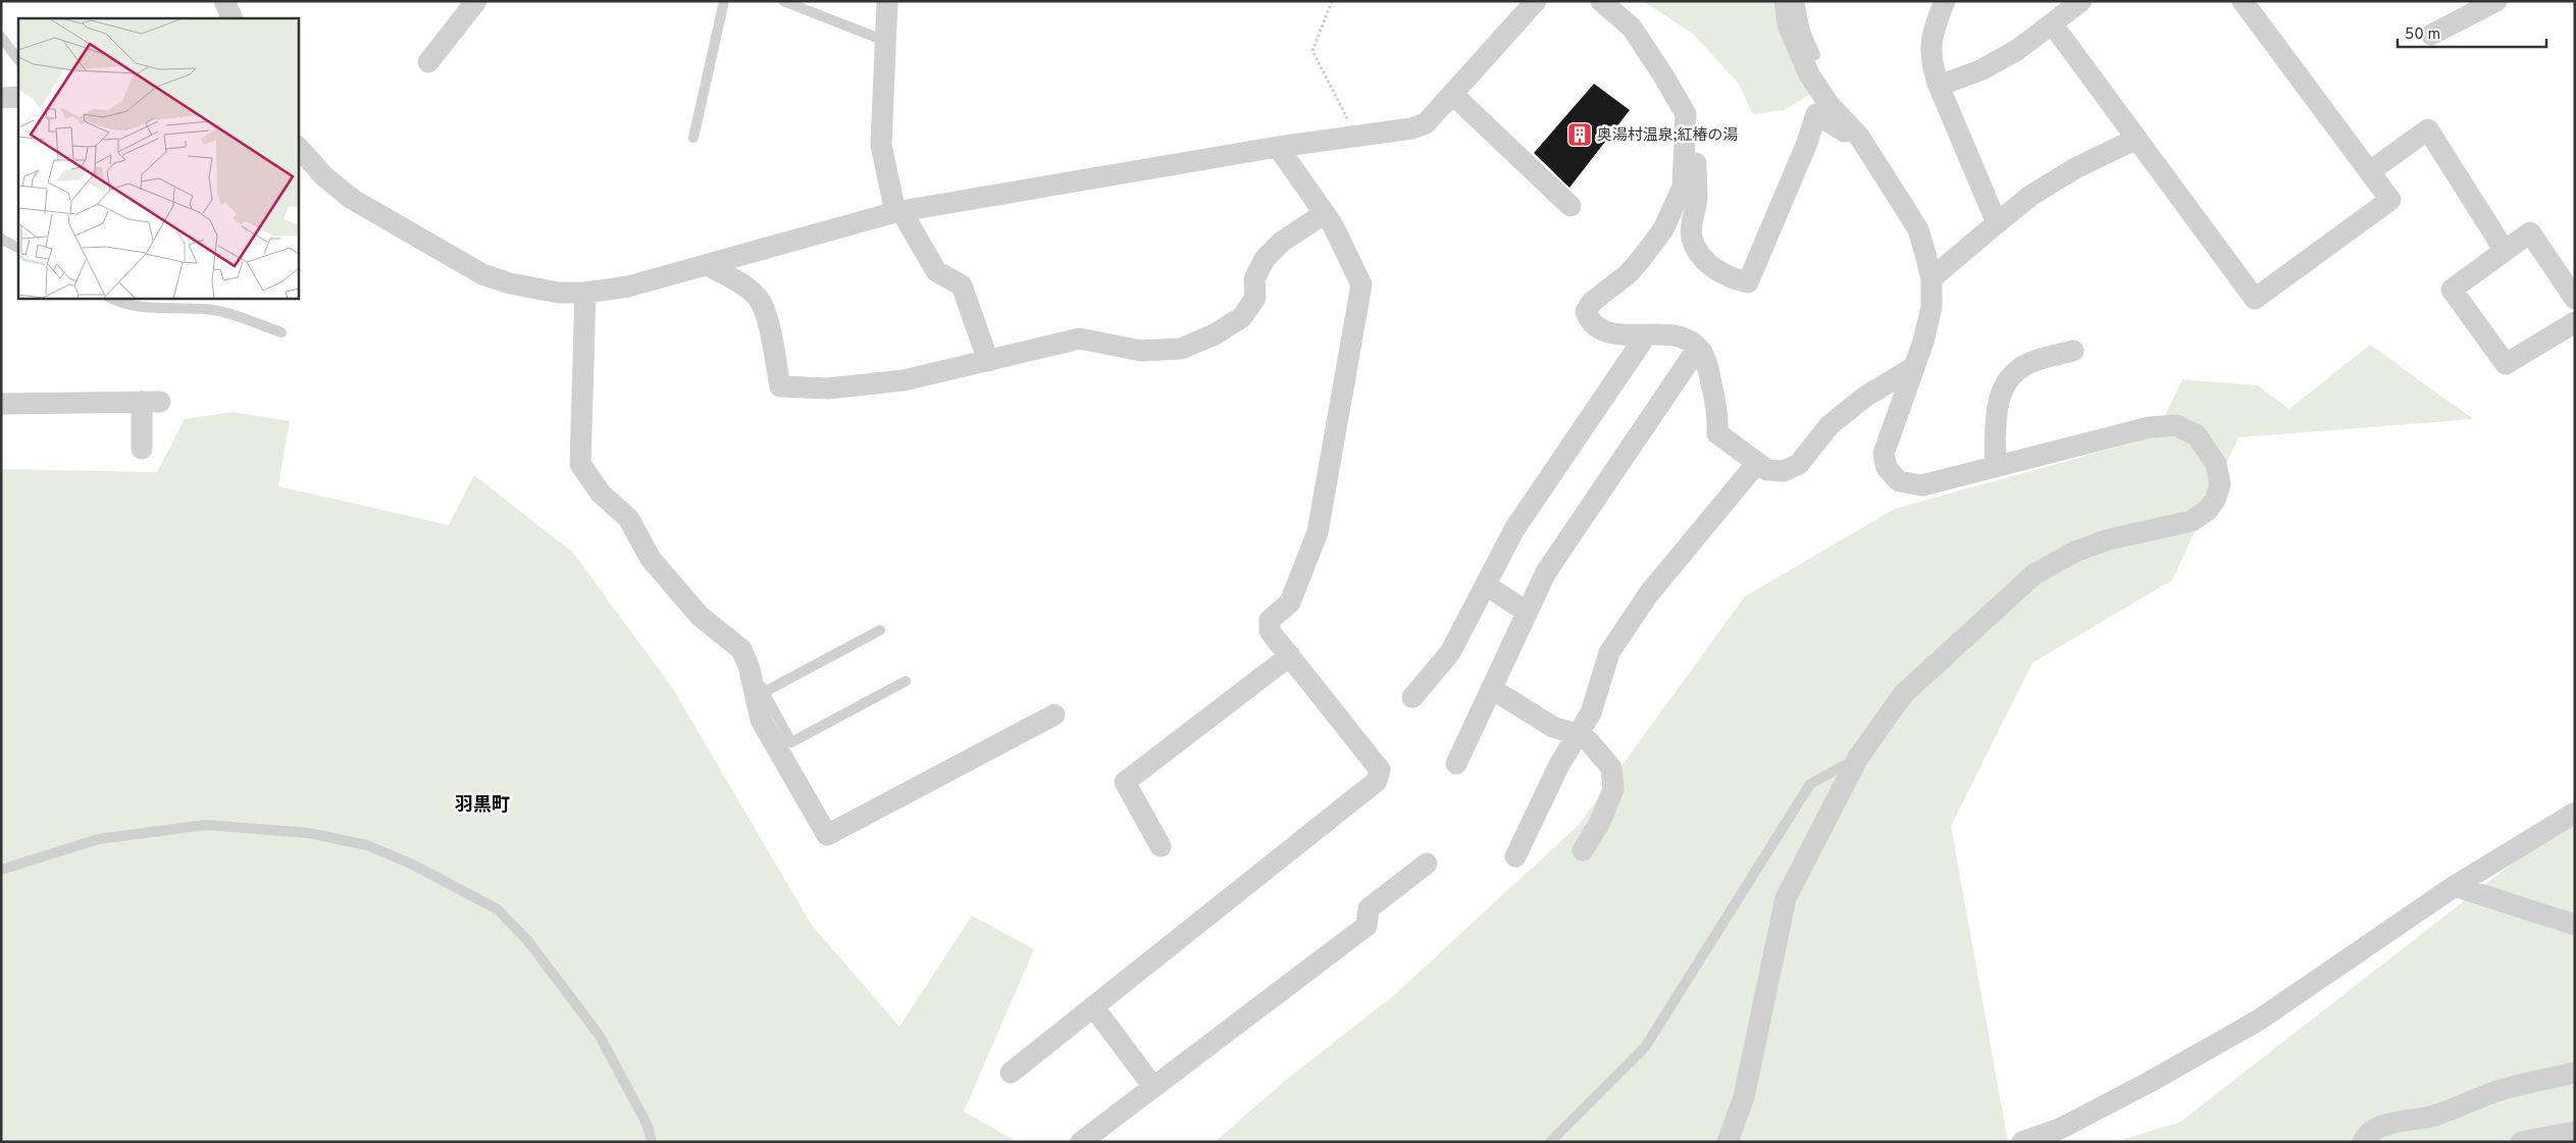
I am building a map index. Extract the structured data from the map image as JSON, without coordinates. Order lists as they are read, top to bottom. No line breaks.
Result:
{"districts":["羽黒町"],"places":{"building":["奥湯村温泉;紅椿の湯"]},"scale_bar":"50 m"}
